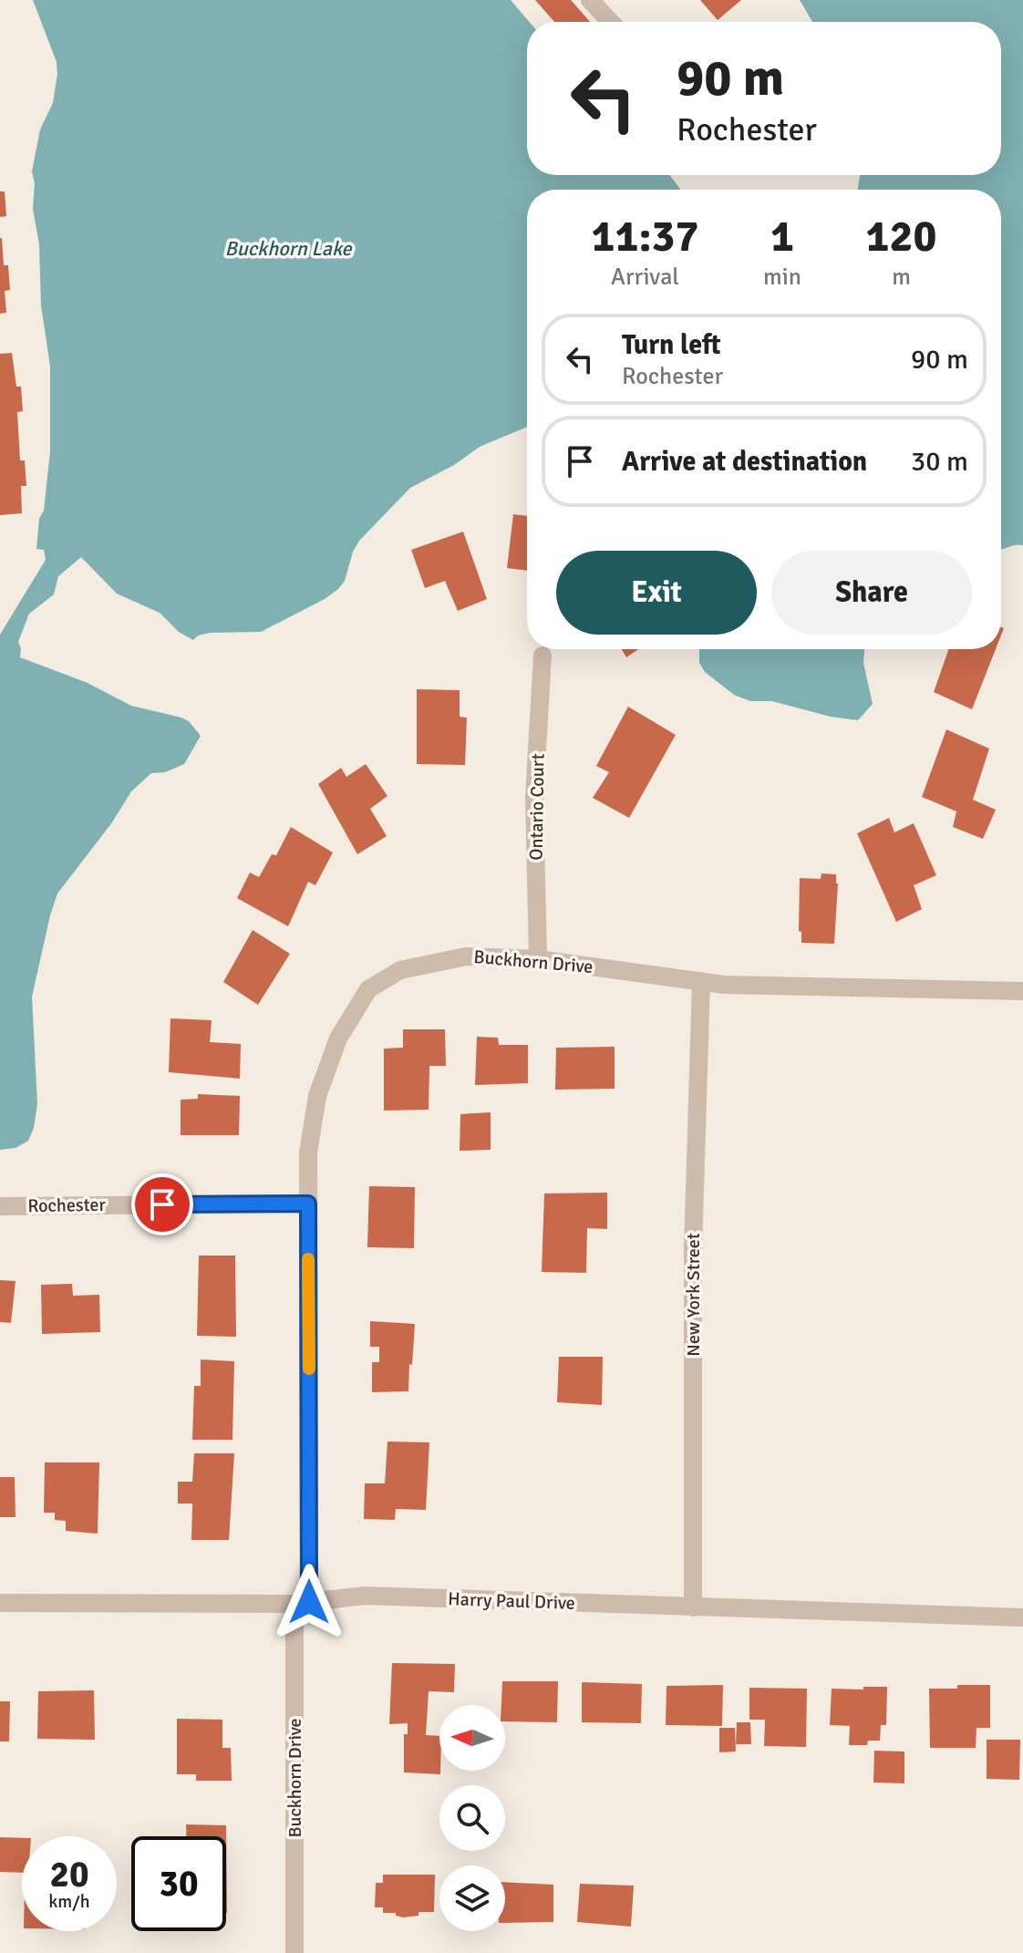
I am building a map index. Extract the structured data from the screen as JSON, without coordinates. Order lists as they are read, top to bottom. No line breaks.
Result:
{"streets":{"street":["Ontario Court","Buckhorn Drive","Rochester","New York Street","Harry Paul Drive"]},"crossings":[["Ontario Court","Buckhorn Drive"],["Buckhorn Drive","Rochester"],["Buckhorn Drive","New York Street"],["Buckhorn Drive","Harry Paul Drive"],["New York Street","Harry Paul Drive"]],"water":["Buckhorn Lake"],"north":"left","page":{"turn":["90 m","Rochester"],"eta":["11:37","Arrival","1","min","120","m"],"list":[{"name":"Turn left","note":"Rochester","value":"90 m"},{"name":"Arrive at destination","value":"30 m"}],"buttons":["Exit","Share"],"speed":"20 km/h","limit":"30"}}
